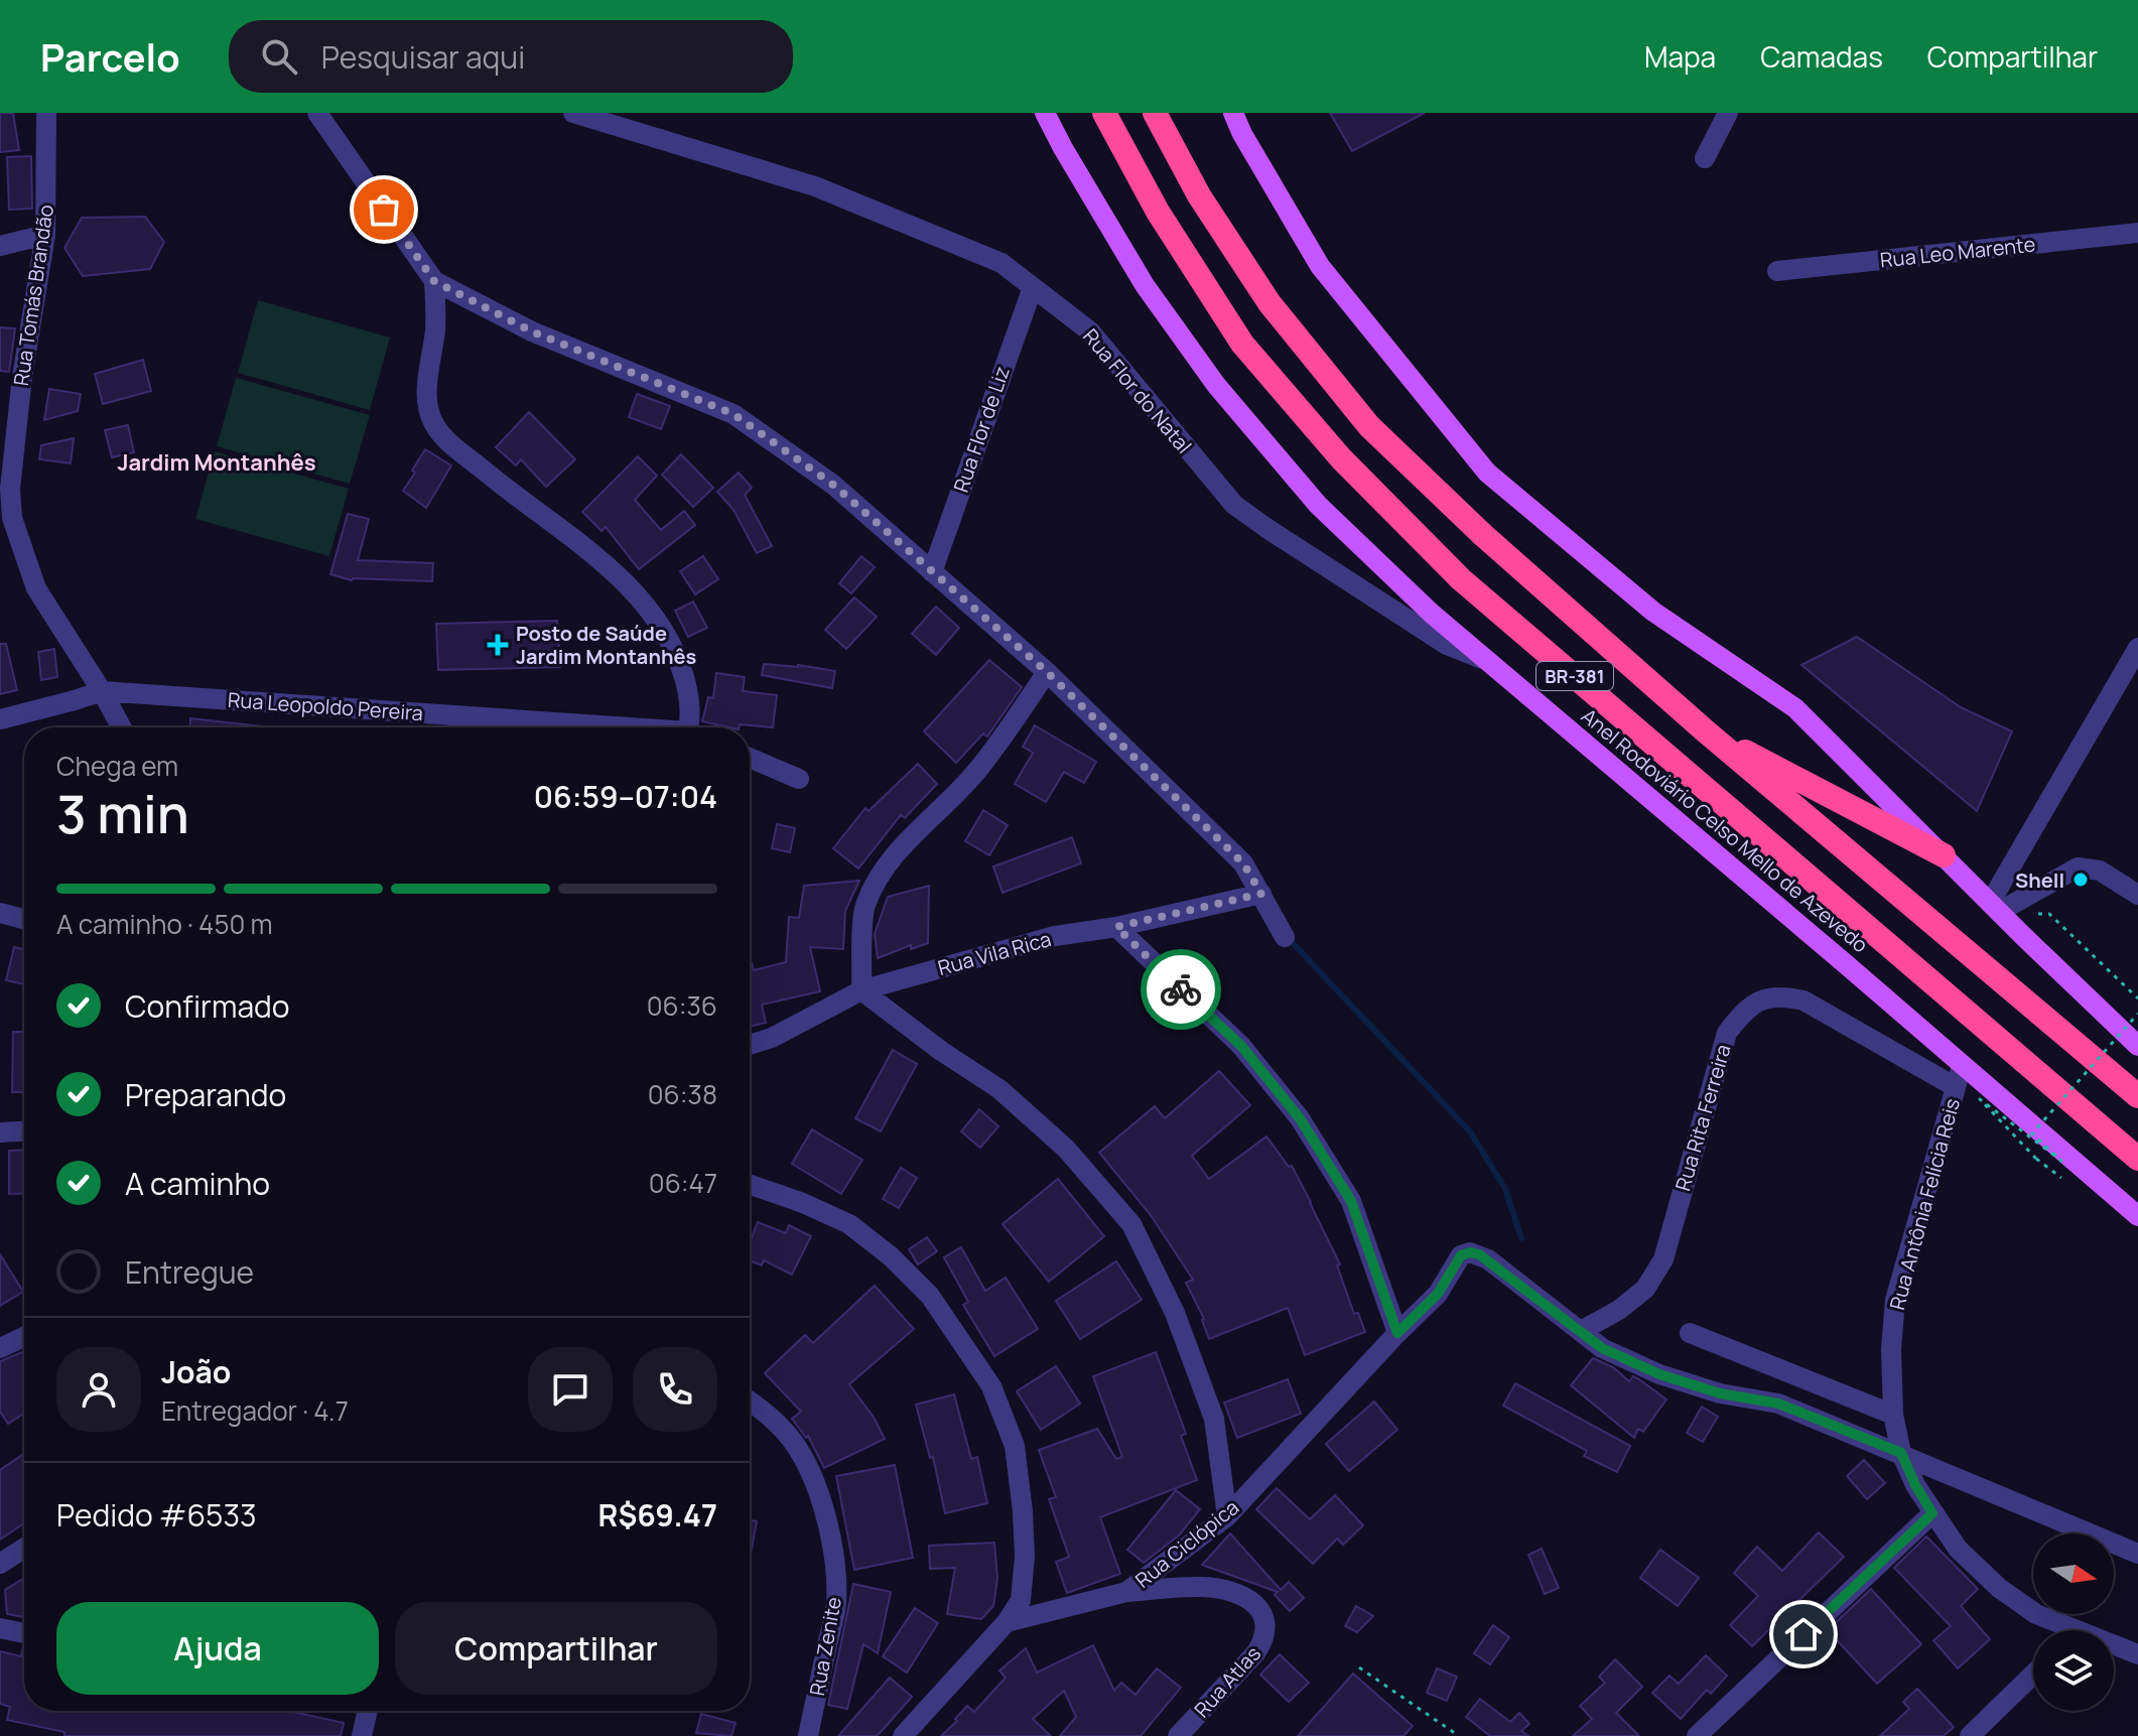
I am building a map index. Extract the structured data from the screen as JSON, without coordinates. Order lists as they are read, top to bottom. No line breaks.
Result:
{"streets":{"highway":["BR-381","Anel Rodoviário Celso Mello de Azevedo"],"street":["Rua Leo Marente","Rua Tomás Brandão","Rua Flor do Natal","Rua Flor de Liz","Rua Leopoldo Pereira","Rua Vila Rica","Rua Rita Ferreira","Rua Antônia Felícia Reis","Rua Ciclópica","Rua Zenite","Rua Atlas"]},"crossings":[["Rua Tomás Brandão","Rua Leopoldo Pereira"],["Rua Flor do Natal","Rua Flor de Liz"],["Rua Flor do Natal","Anel Rodoviário Celso Mello de Azevedo"],["Anel Rodoviário Celso Mello de Azevedo","Rua Antônia Felícia Reis"],["Rua Rita Ferreira","Rua Antônia Felícia Reis"],["Rua Rita Ferreira","Rua Ciclópica"],["Rua Ciclópica","Rua Atlas"]],"districts":["Jardim Montanhês"],"places":{"health":["Posto de Saúde Jardim Montanhês"],"other":["Shell"]},"north":"right","page":{"header":"Parcelo","search":"Pesquisar aqui","nav":["Mapa","Camadas","Compartilhar"],"heading":["3 min","Chega em","06:59–07:04"],"panel":["João","Entregador · 4.7","Pedido #6533","R$69.47"],"bar":"A caminho · 450 m","list":[["Confirmado","06:36"],["Preparando","06:38"],["A caminho","06:47"],"Entregue"],"buttons":["Ajuda","Compartilhar"]}}
